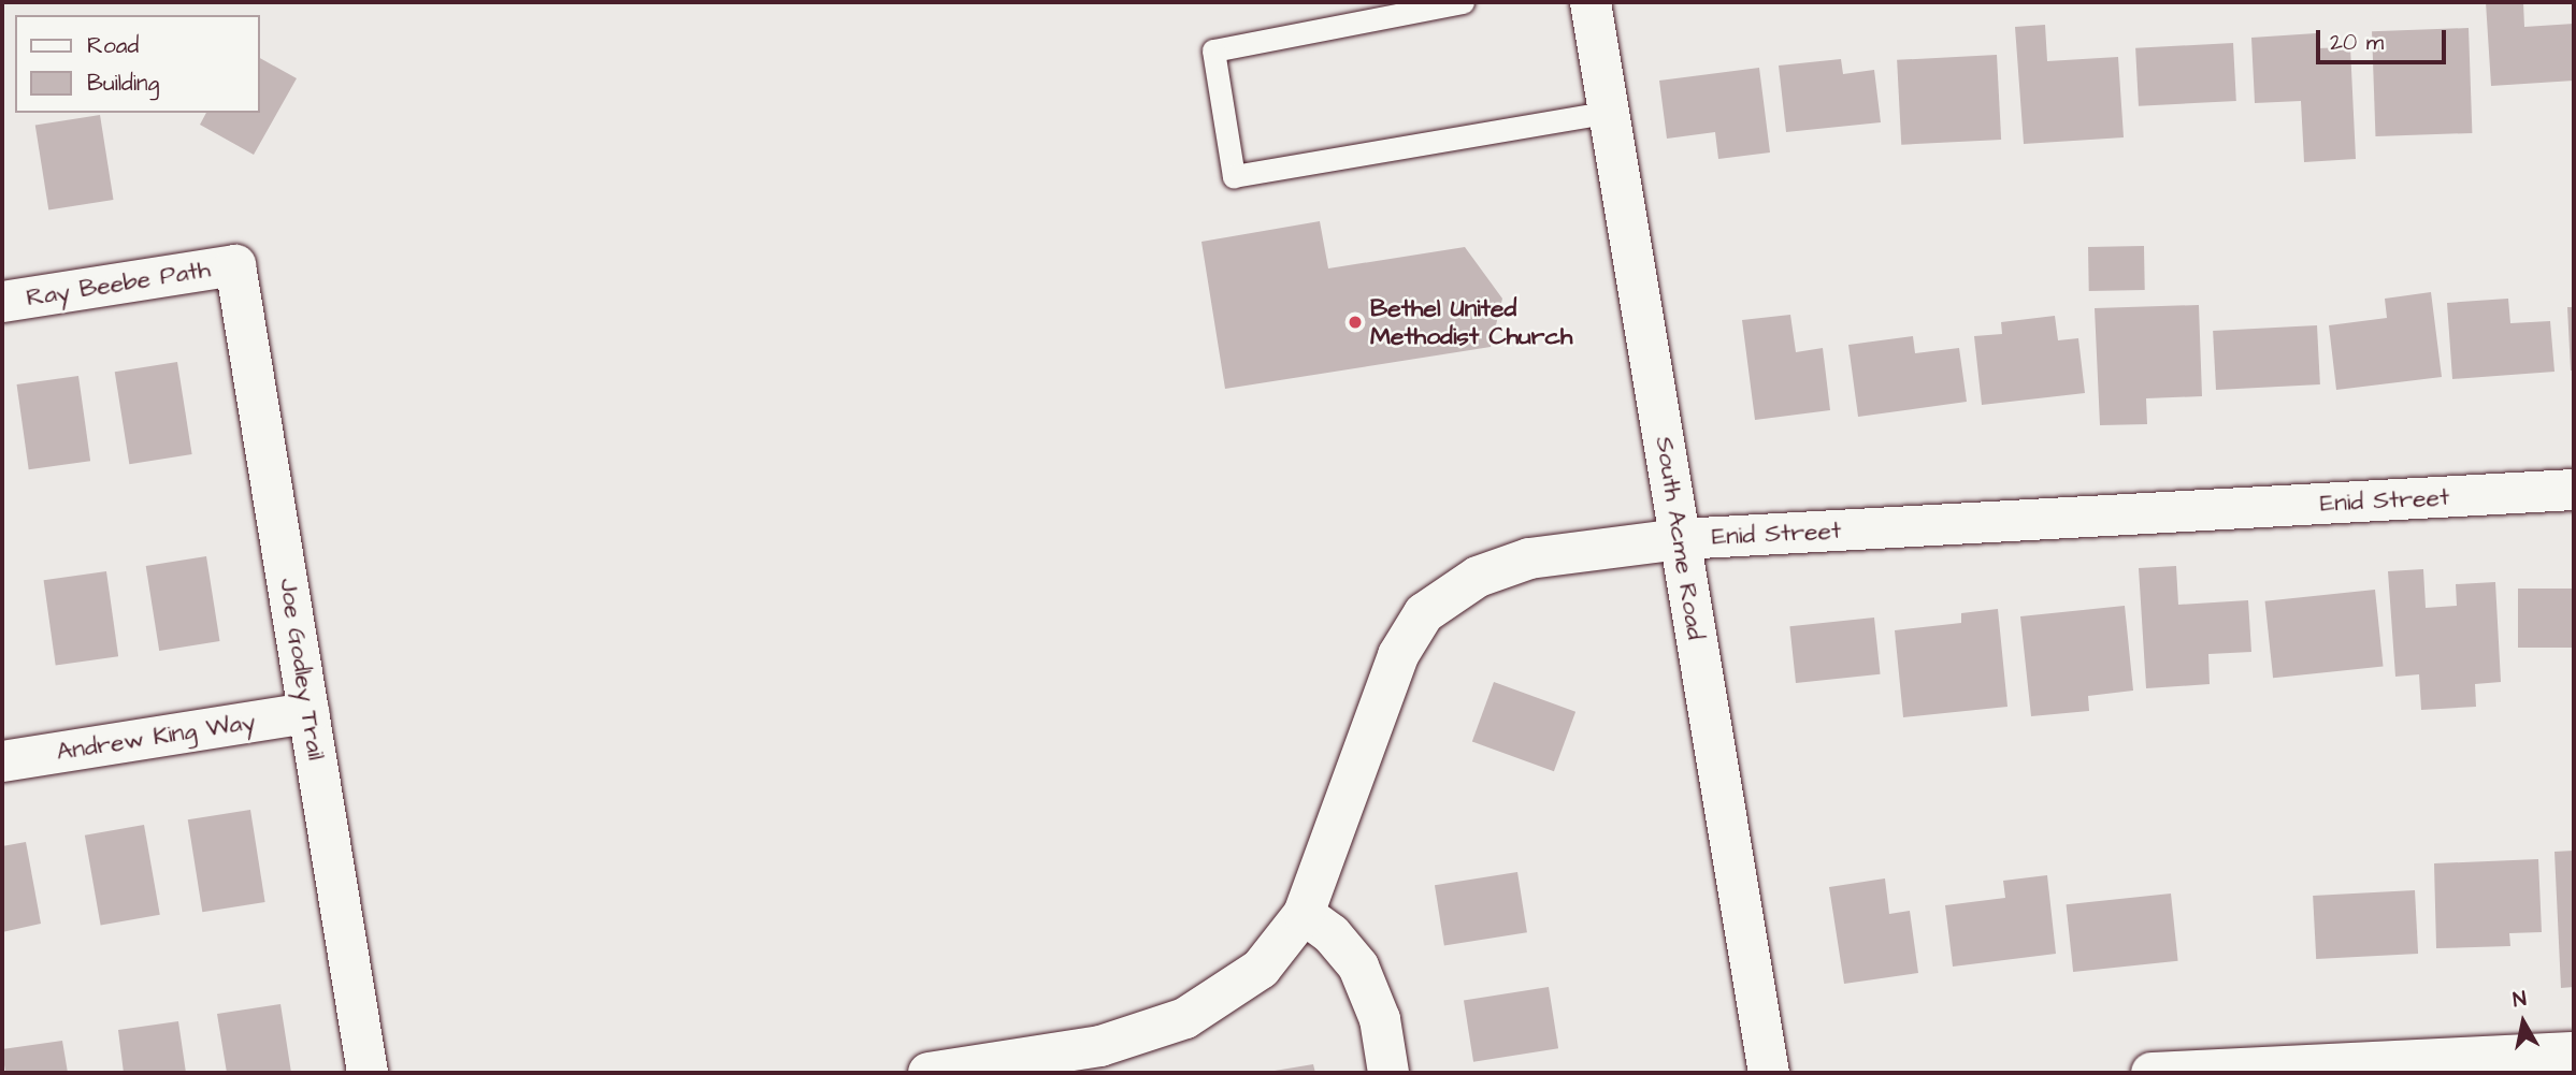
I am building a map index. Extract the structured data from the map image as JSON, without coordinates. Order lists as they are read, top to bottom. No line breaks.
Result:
{"streets":{"street":["Ray Beebe Path","Enid Street","South Acme Road","Joe Godley Trail","Andrew King Way"]},"crossings":[["Ray Beebe Path","Joe Godley Trail"],["Enid Street","South Acme Road"],["Joe Godley Trail","Andrew King Way"]],"places":["Bethel United Methodist Church"],"legend":["Road","Building"],"scale_bar":"20 m","north":"top"}
